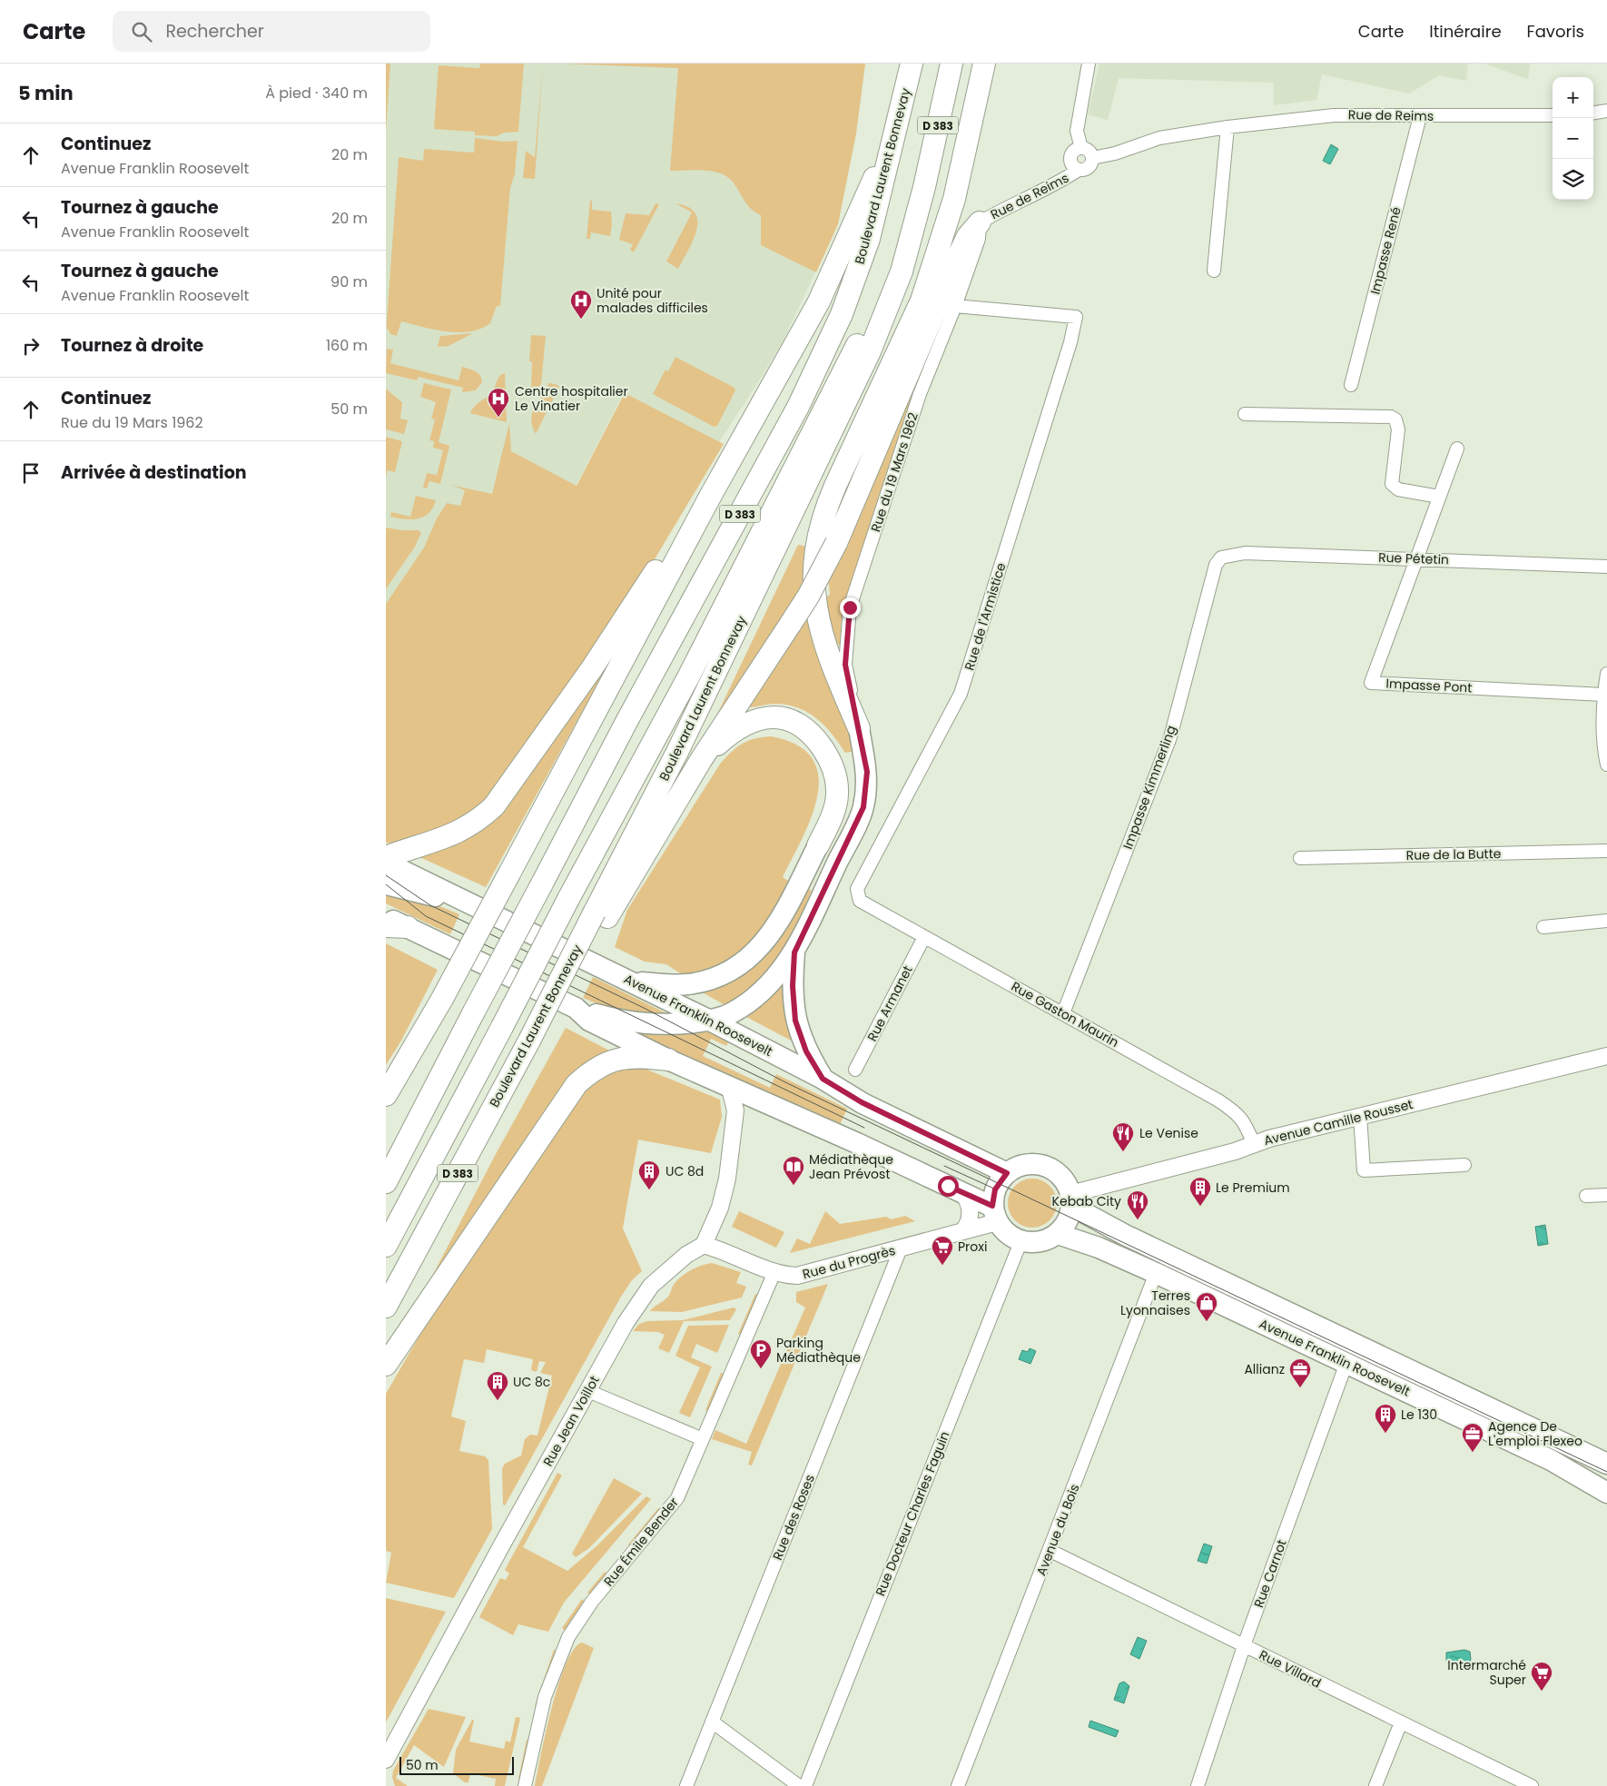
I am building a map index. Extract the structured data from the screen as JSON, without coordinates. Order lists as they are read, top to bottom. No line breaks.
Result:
{"streets":{"highway":["D 383","Boulevard Laurent Bonnevay"],"main road":["Avenue Franklin Roosevelt"],"street":["Rue de Reims","Impasse René","Rue du 19 Mars 1962","Rue Pétetin","Rue de l'Armistice","Impasse Pont","Impasse Kimmerling","Rue de la Butte","Rue Armanet","Rue Gaston Maurin","Avenue Camille Rousset","Rue du Progrès","Rue Jean Voillot","Rue Docteur Charles Faguin","Rue des Roses","Avenue du Bois","Rue Émile Bender","Rue Carnot","Rue Villard"]},"crossings":[["Rue de Reims","Impasse René"],["Rue de Reims","Rue du 19 Mars 1962"],["Rue du 19 Mars 1962","Rue de l'Armistice"],["Rue Pétetin","Impasse Pont"],["Rue Pétetin","Impasse Kimmerling"],["Rue de l'Armistice","Rue Gaston Maurin"],["Impasse Kimmerling","Rue Gaston Maurin"],["Rue Armanet","Rue Gaston Maurin"],["Rue Gaston Maurin","Avenue Camille Rousset"],["Avenue Franklin Roosevelt","Avenue Camille Rousset"],["Avenue Franklin Roosevelt","Rue du Progrès"],["Avenue Franklin Roosevelt","Rue Docteur Charles Faguin"],["Avenue Franklin Roosevelt","Avenue du Bois"],["Avenue Franklin Roosevelt","Rue Carnot"],["Avenue Camille Rousset","Rue du Progrès"],["Avenue Camille Rousset","Rue Docteur Charles Faguin"],["Rue du Progrès","Rue Jean Voillot"],["Rue du Progrès","Rue Docteur Charles Faguin"],["Rue du Progrès","Rue des Roses"],["Rue du Progrès","Rue Émile Bender"],["Avenue du Bois","Rue Villard"],["Rue Carnot","Rue Villard"]],"places":{"hospital":["Unité pour malades difficiles","Centre hospitalier Le Vinatier"],"restaurant":["Le Venise","Kebab City"],"library":["Médiathèque Jean Prévost"],"building":["UC 8d","Le Premium","UC 8c","Le 130"],"supermarket":["Proxi","Intermarché Super"],"shop":["Terres Lyonnaises"],"parking":["Parking Médiathèque"],"office":["Allianz","Agence De L'emploi Flexeo"]},"scale_bar":"50 m","page":{"header":"Carte","search":"Rechercher","nav":["Carte","Itinéraire","Favoris"],"heading":["5 min","À pied · 340 m"],"map_buttons":["+","−"],"list":[["Continuez","Avenue Franklin Roosevelt","20 m"],["Tournez à gauche","Avenue Franklin Roosevelt","20 m"],["Tournez à gauche","Avenue Franklin Roosevelt","90 m"],["Tournez à droite","160 m"],["Continuez","Rue du 19 Mars 1962","50 m"],"Arrivée à destination"],"scale":"50 m"}}
